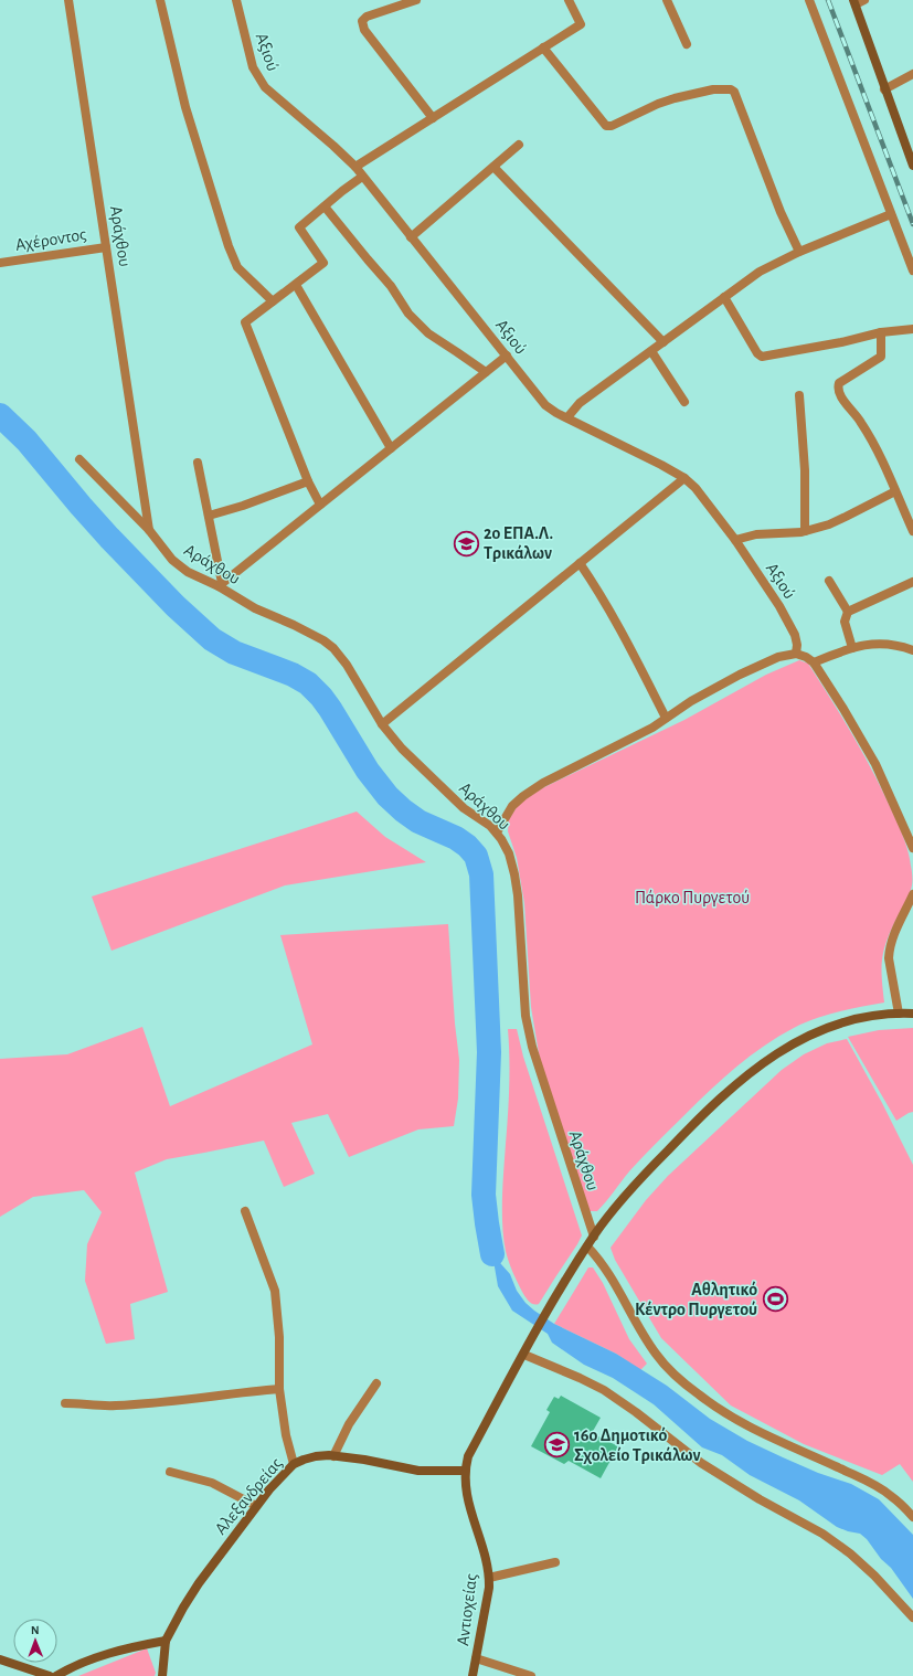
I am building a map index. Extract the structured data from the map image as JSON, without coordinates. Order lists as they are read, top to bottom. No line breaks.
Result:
{"streets":{"street":["Αξιού","Αράχθου","Αχέροντος","Αλεξανδρείας","Αντιοχείας"]},"crossings":[["Αράχθου","Αχέροντος"],["Αλεξανδρείας","Αντιοχείας"]],"parks":["Πάρκο Πυργετού"],"places":{"school or university":["2ο ΕΠΑ.Λ. Τρικάλων","16ο Δημοτικό Σχολείο Τρικάλων"],"sports":["Αθλητικό Κέντρο Πυργετού"]},"north":"top"}
